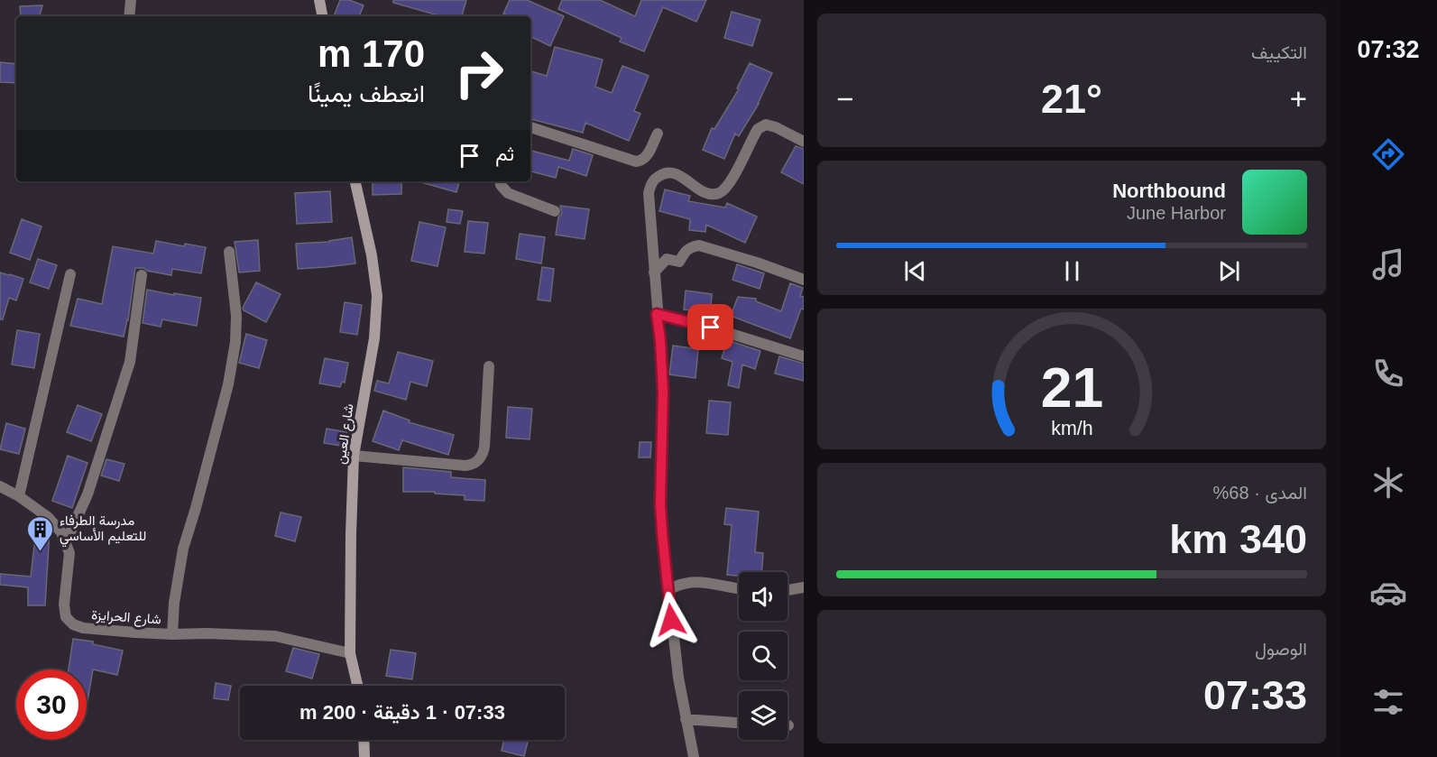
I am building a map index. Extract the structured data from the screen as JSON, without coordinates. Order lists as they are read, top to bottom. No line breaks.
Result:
{"streets":{"street":["شارع العين","شارع الحرايزة"]},"crossings":[["شارع العين","شارع الحرايزة"]],"places":{"building":["مدرسة الطرفاء للتعليم الأساسي"]},"page":{"tabs":"07:32","tile":["التكييف",["المدى · 68%","340 km"],["الوصول","07:33"]],"turn":["170 m","انعطف يمينًا"],"heat":["−","21°","+"],"then":"ثم","song":["Northbound","June Harbor"],"limit":"30","trip":"07:33 · 1 دقيقة · 200 m","gauge":["21","km/h"]}}
